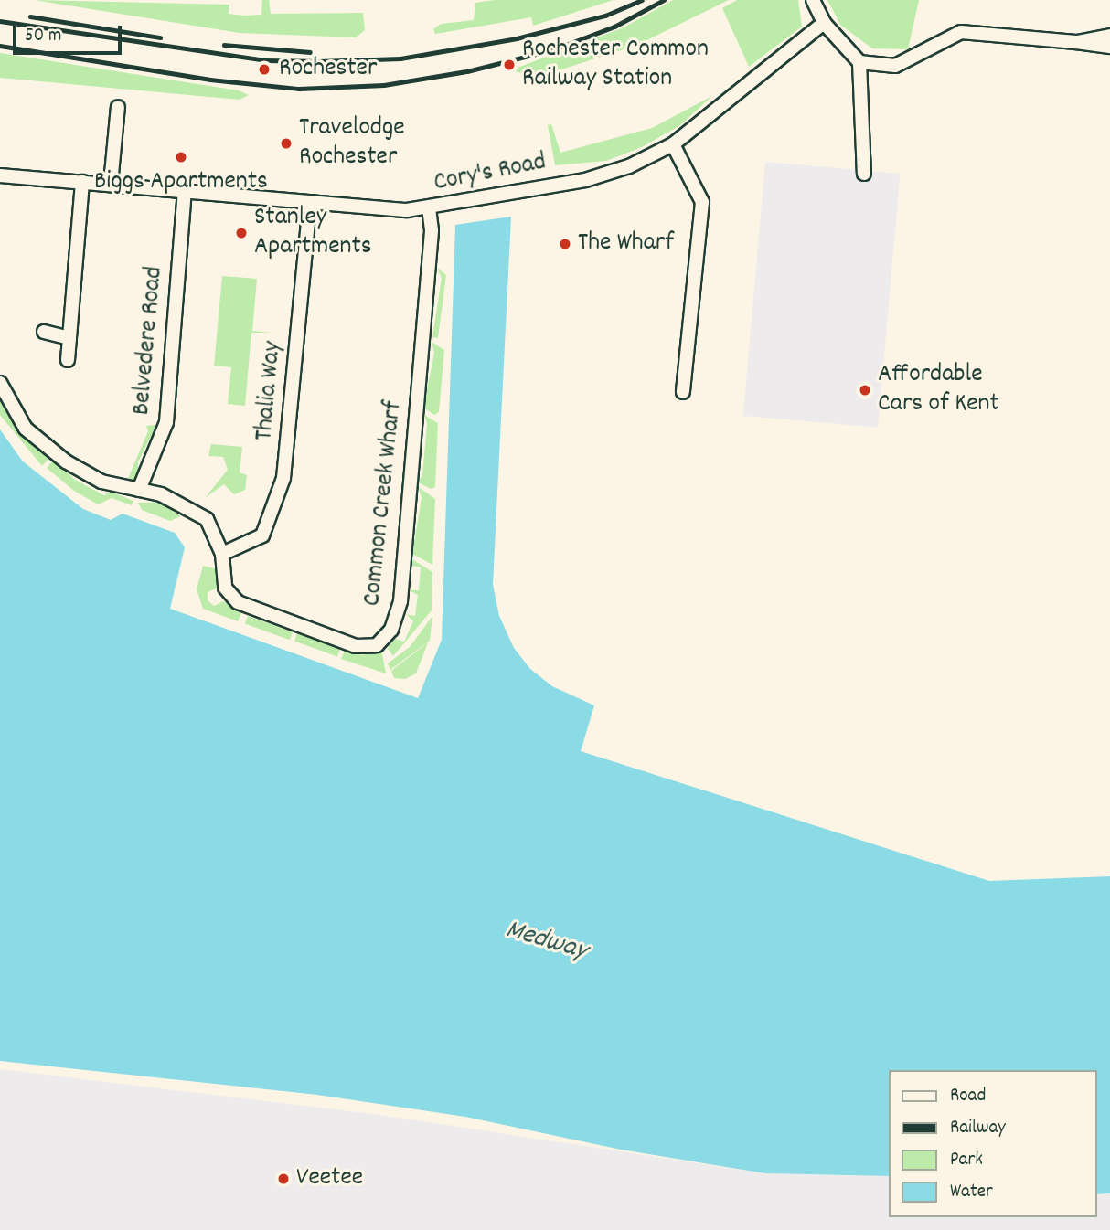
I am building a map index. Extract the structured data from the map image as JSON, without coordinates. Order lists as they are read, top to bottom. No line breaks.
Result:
{"streets":{"street":["Cory's Road","Belvedere Road","Thalia Way","Common Creek Wharf"]},"crossings":[["Cory's Road","Belvedere Road"],["Cory's Road","Thalia Way"],["Cory's Road","Common Creek Wharf"],["Belvedere Road","Common Creek Wharf"],["Thalia Way","Common Creek Wharf"]],"water":["Medway"],"places":["Rochester Common Railway Station","Rochester","Travelodge Rochester","Biggs Apartments","Stanley Apartments","The Wharf","Affordable Cars of Kent","Veetee"],"legend":["Road","Railway","Park","Water"],"scale_bar":"50 m"}
